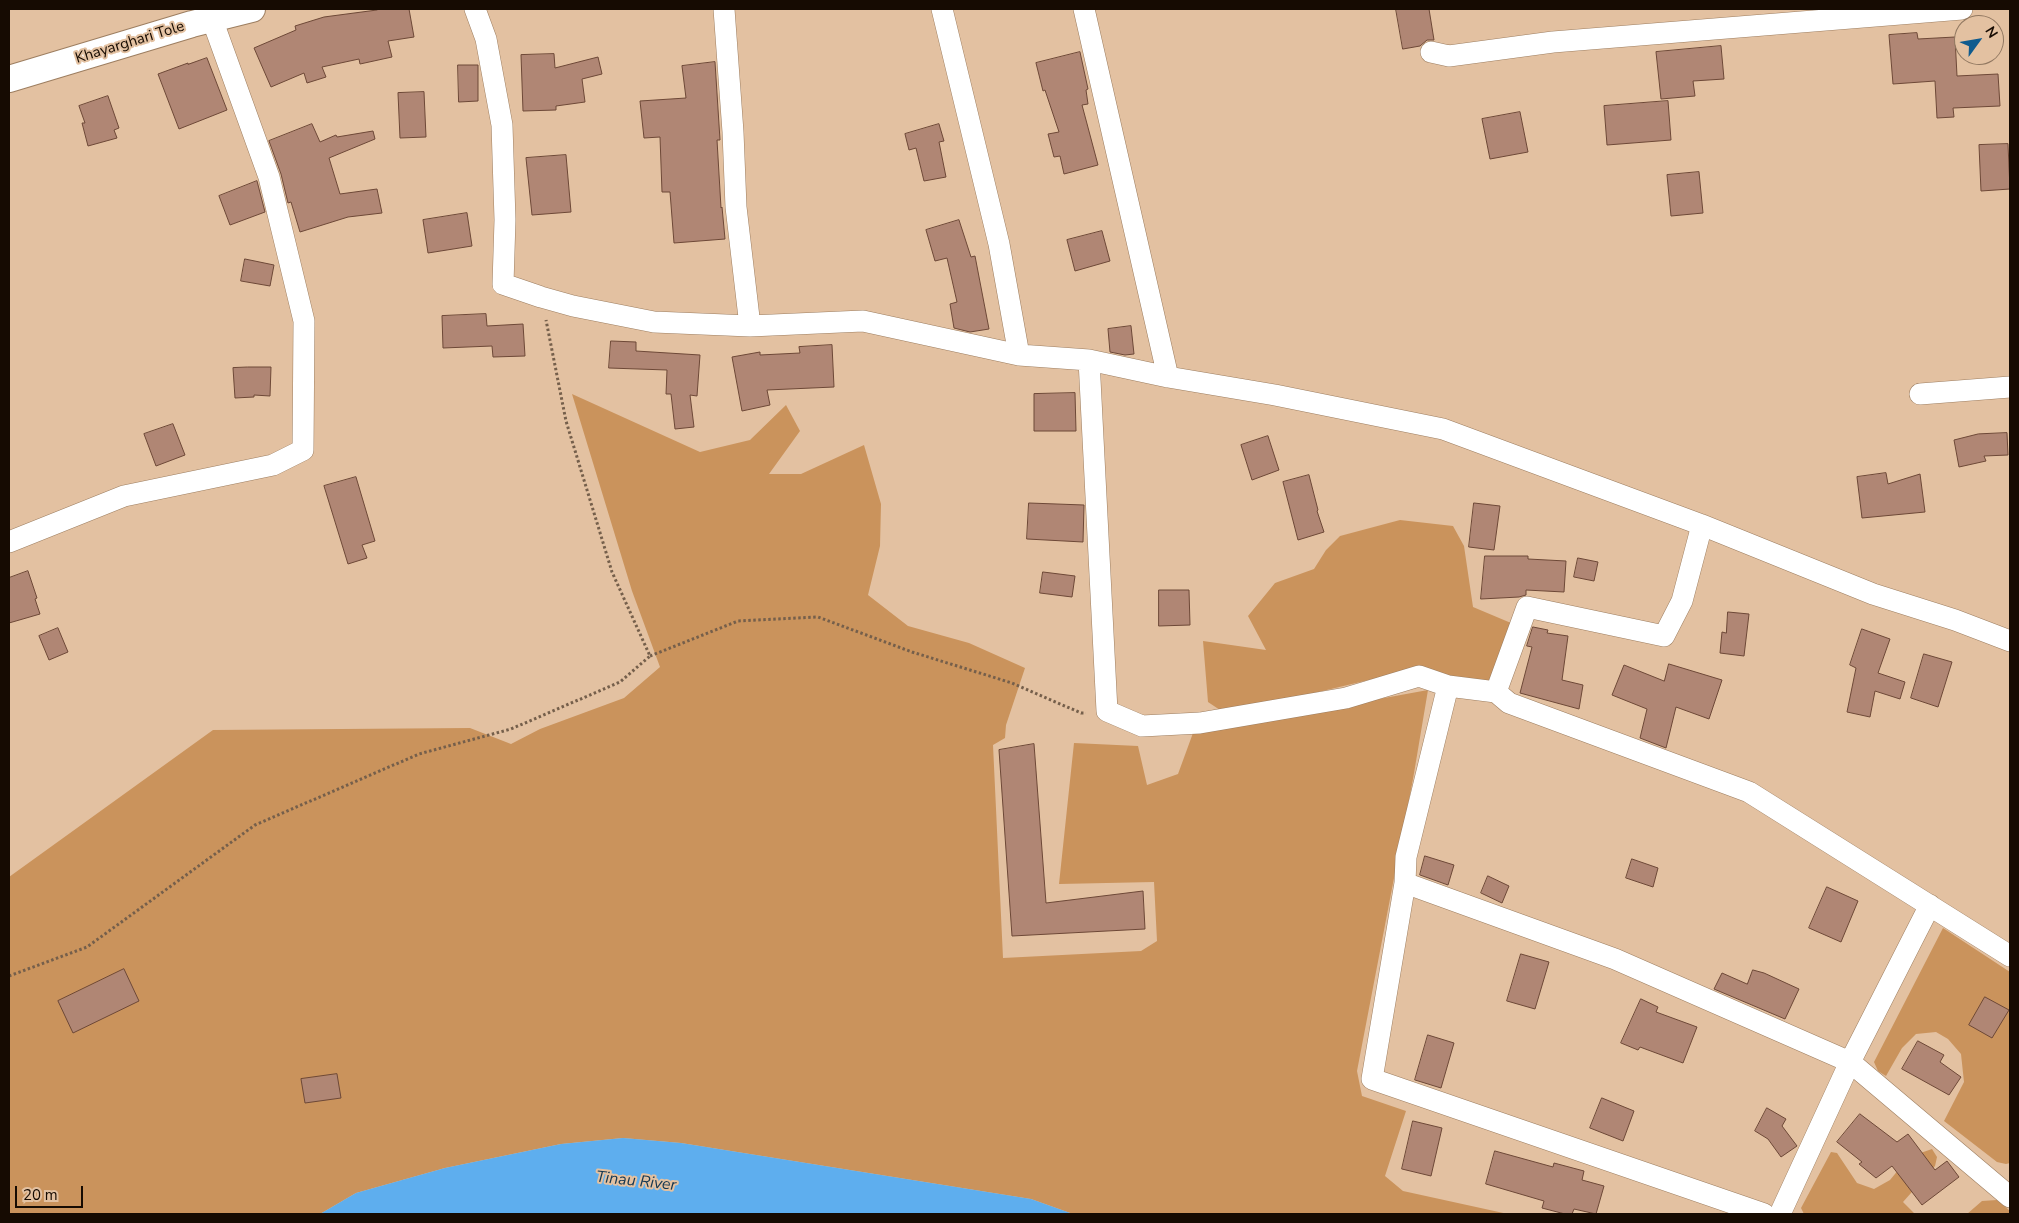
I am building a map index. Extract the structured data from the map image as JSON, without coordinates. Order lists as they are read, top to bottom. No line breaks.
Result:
{"streets":{"street":["Khayarghari Tole"]},"water":["Tinau River"],"scale_bar":"20 m","north":"top right"}
